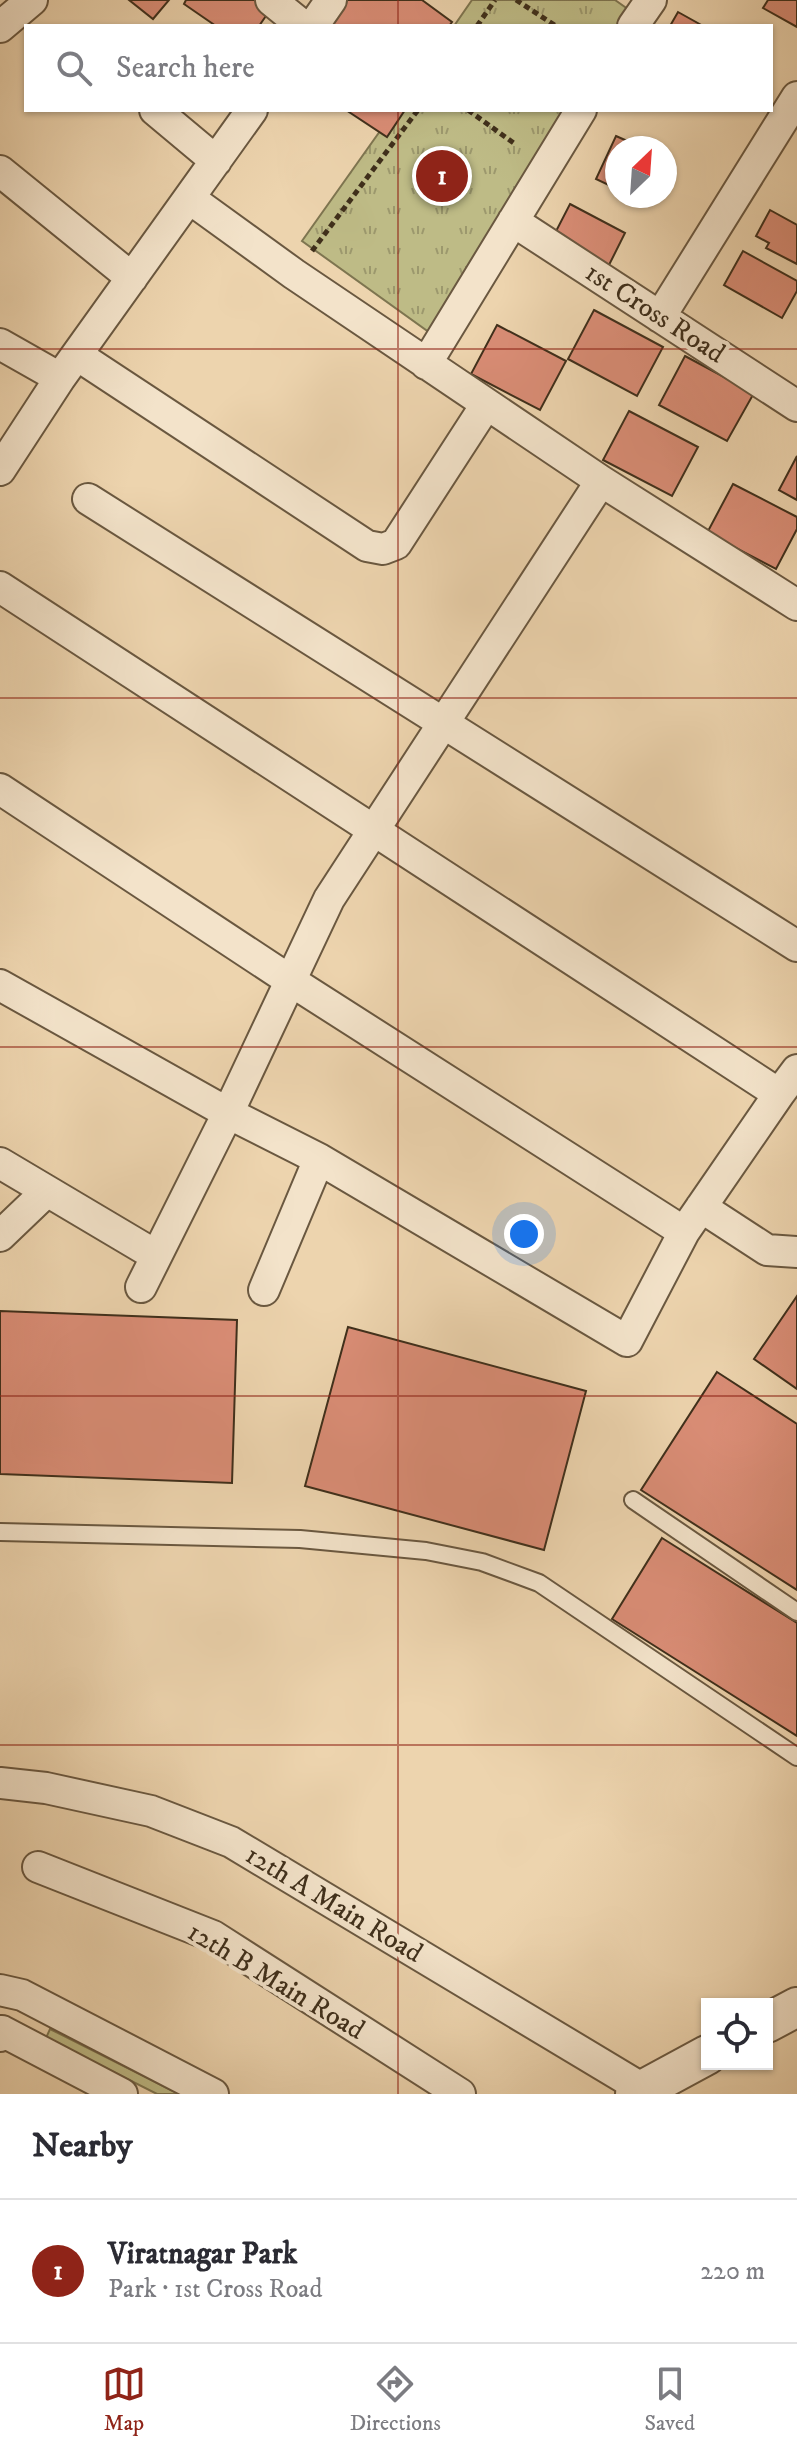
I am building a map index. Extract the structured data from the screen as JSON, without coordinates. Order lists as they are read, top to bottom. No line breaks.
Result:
{"streets":{"street":["1st Cross Road","12th A Main Road","12th B Main Road"]},"north":"top right","page":{"search":"Search here","pins":"1","heading":"Nearby","list":[{"mark":"1","name":"Viratnagar Park","note":"Park · 1st Cross Road","value":"220 m"}],"nav":["Map","Directions","Saved"]}}
